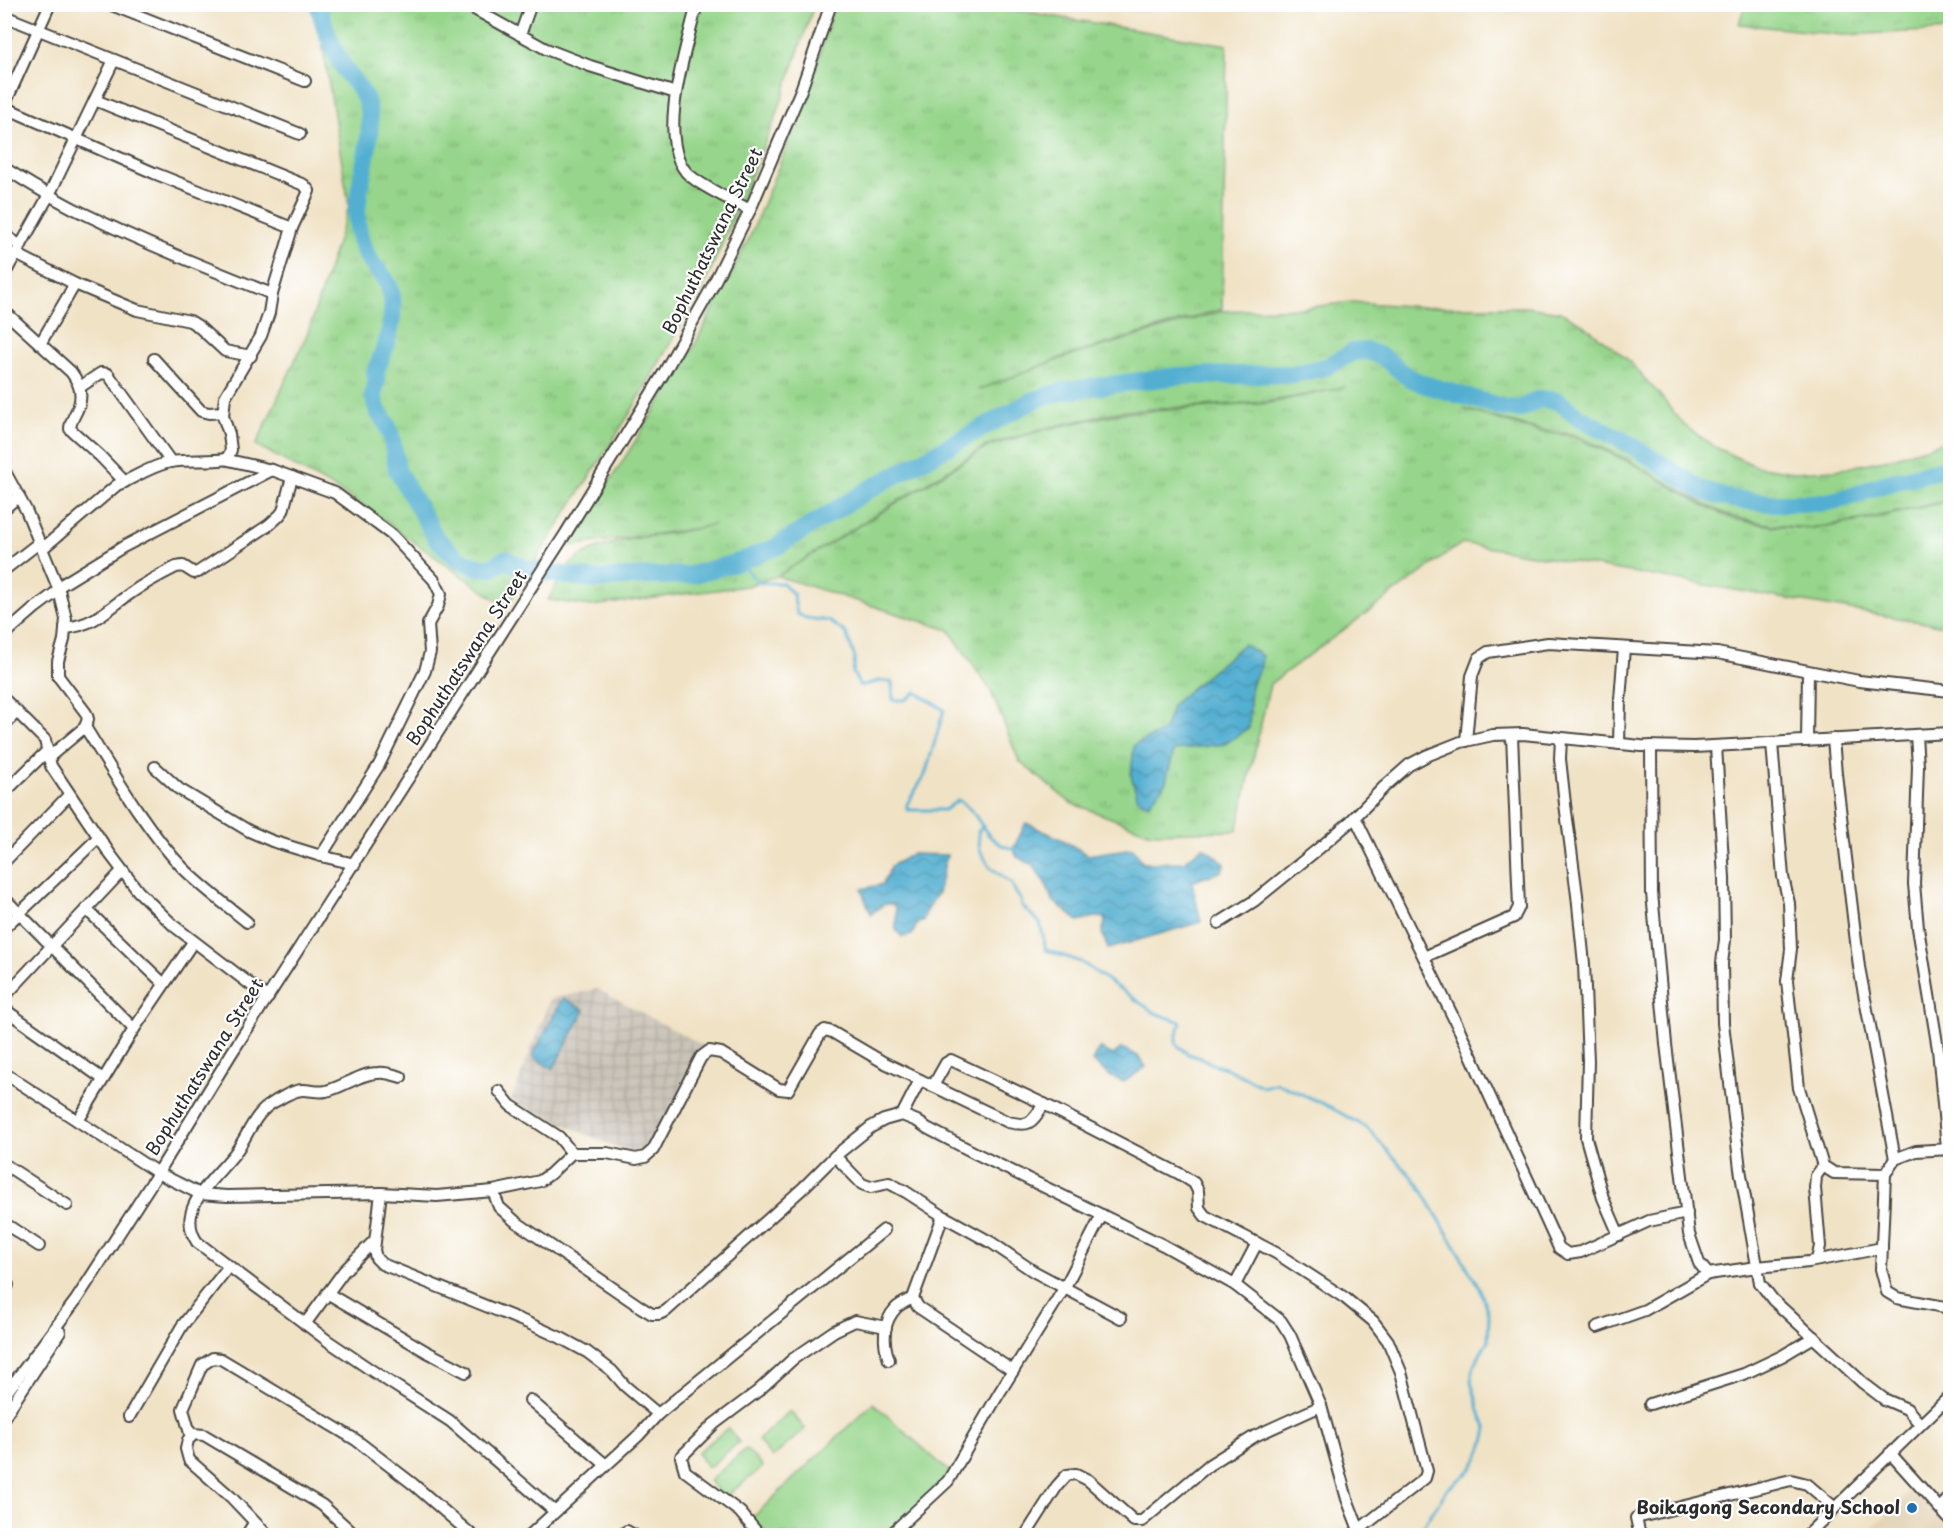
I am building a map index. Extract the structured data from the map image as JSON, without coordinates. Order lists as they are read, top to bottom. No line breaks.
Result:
{"streets":{"street":["Bophuthatswana Street"]},"places":["Boikagong Secondary School"]}
